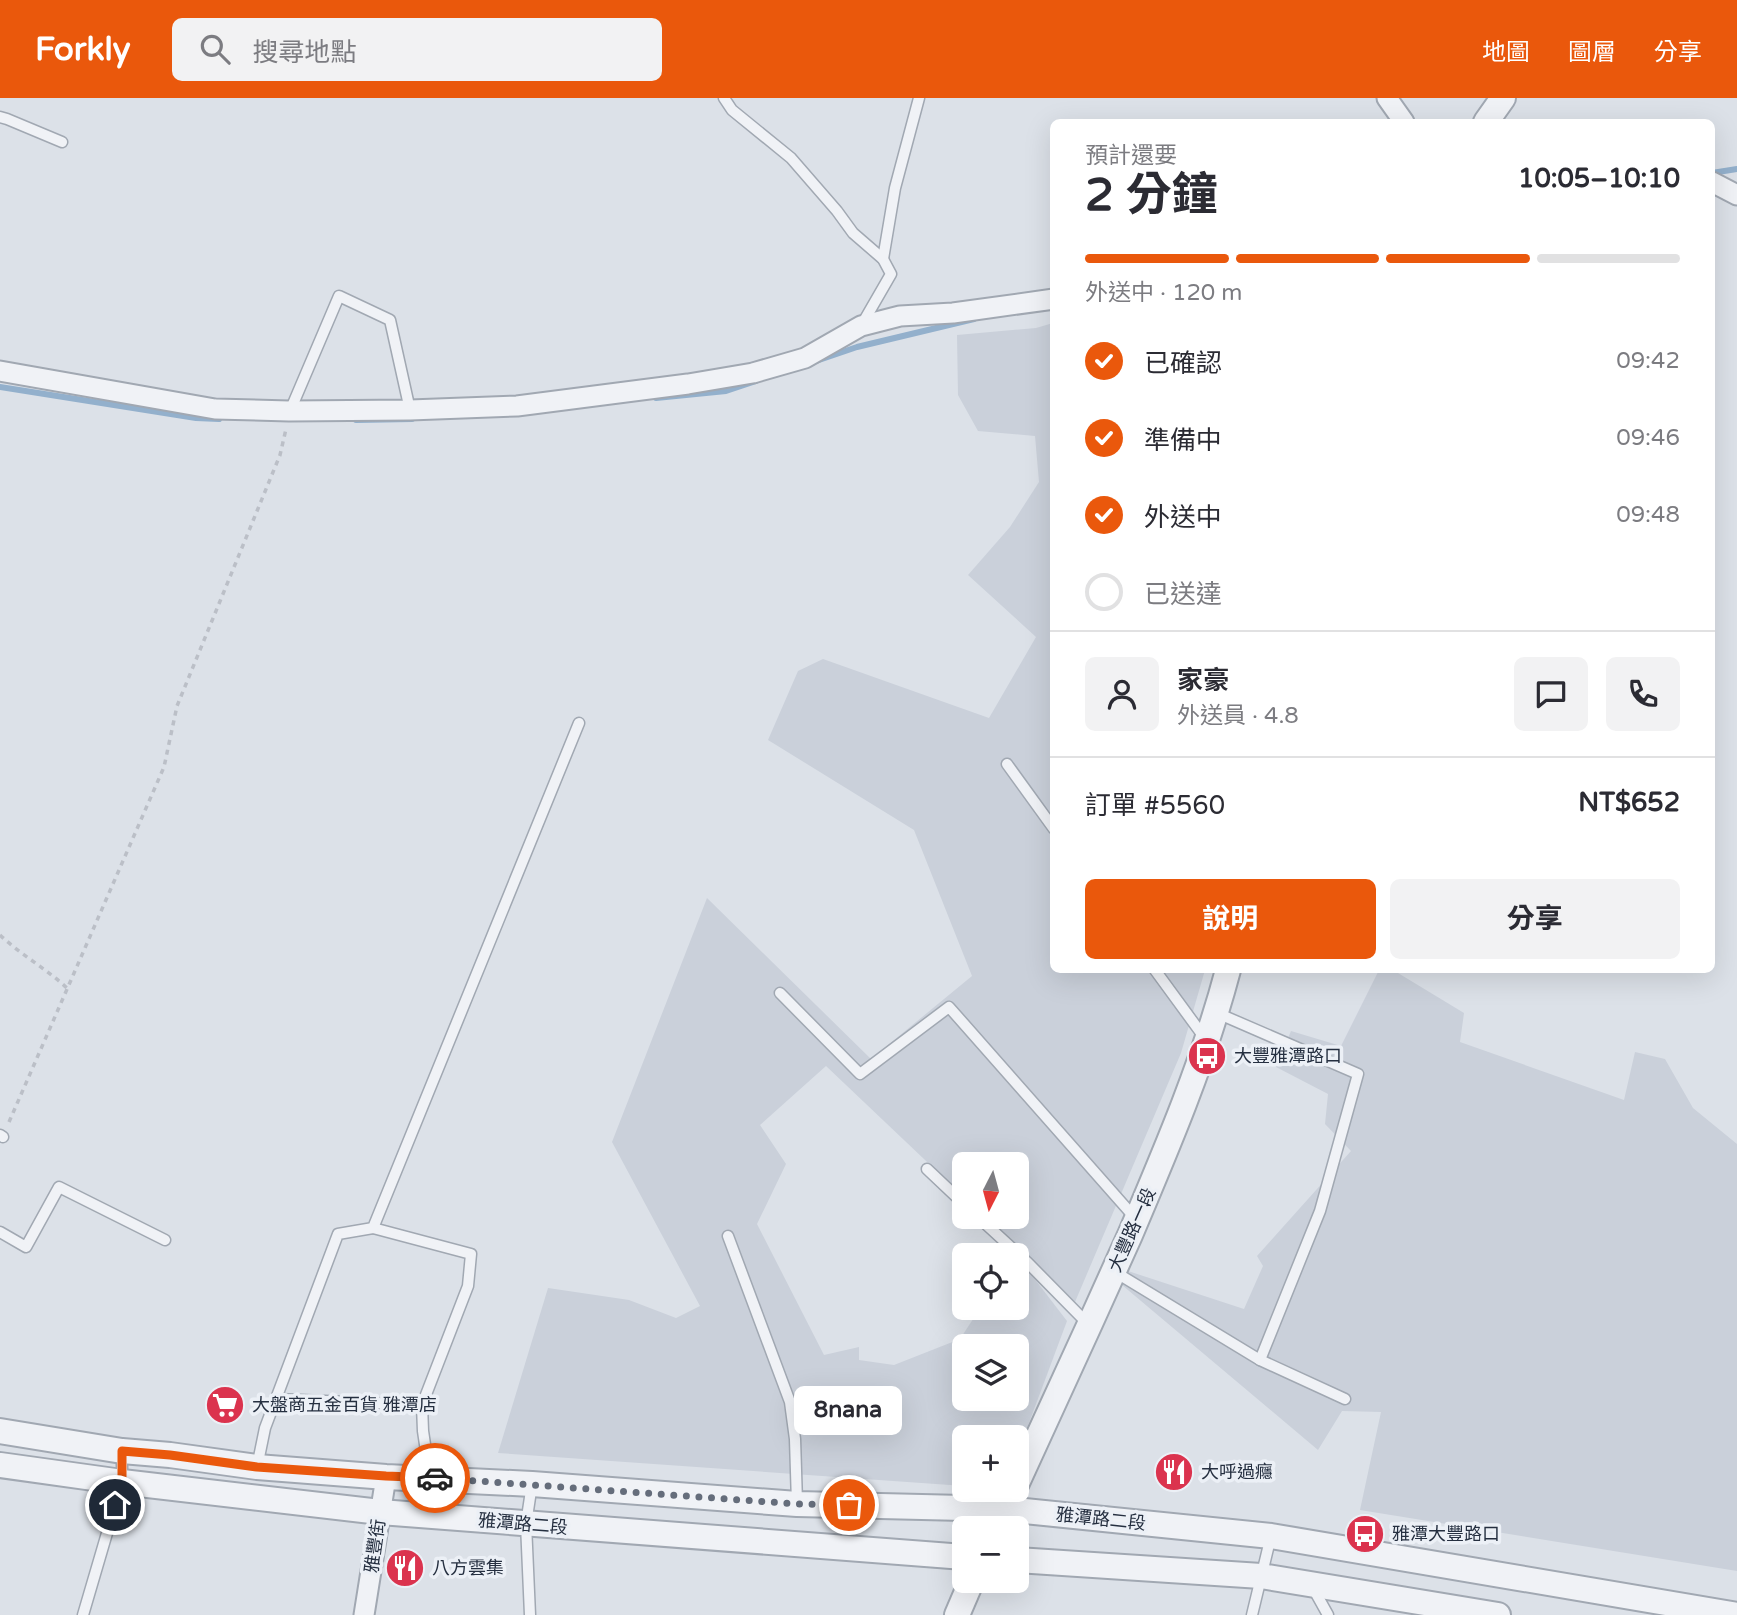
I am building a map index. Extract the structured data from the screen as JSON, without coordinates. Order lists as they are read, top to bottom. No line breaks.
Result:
{"streets":{"street":["大豐路一段","雅潭路二段","雅豐街"]},"crossings":[["雅潭路二段","雅豐街"]],"places":{"bus stop":["大豐雅潭路口","雅潭大豐路口"],"supermarket":["大盤商五金百貨 雅潭店"],"restaurant":["大呼過癮","八方雲集"],"other":["8nana"]},"north":"bottom","page":{"header":"Forkly","search":"搜尋地點","nav":["地圖","圖層","分享"],"heading":["2 分鐘","預計還要","10:05–10:10"],"panel":["家豪","外送員 · 4.8","訂單 #5560","NT$652"],"bar":"外送中 · 120 m","list":[["已確認","09:42"],["準備中","09:46"],["外送中","09:48"],"已送達"],"buttons":["說明","分享"],"map_buttons":["+","−"],"bubble":"8nana"}}
